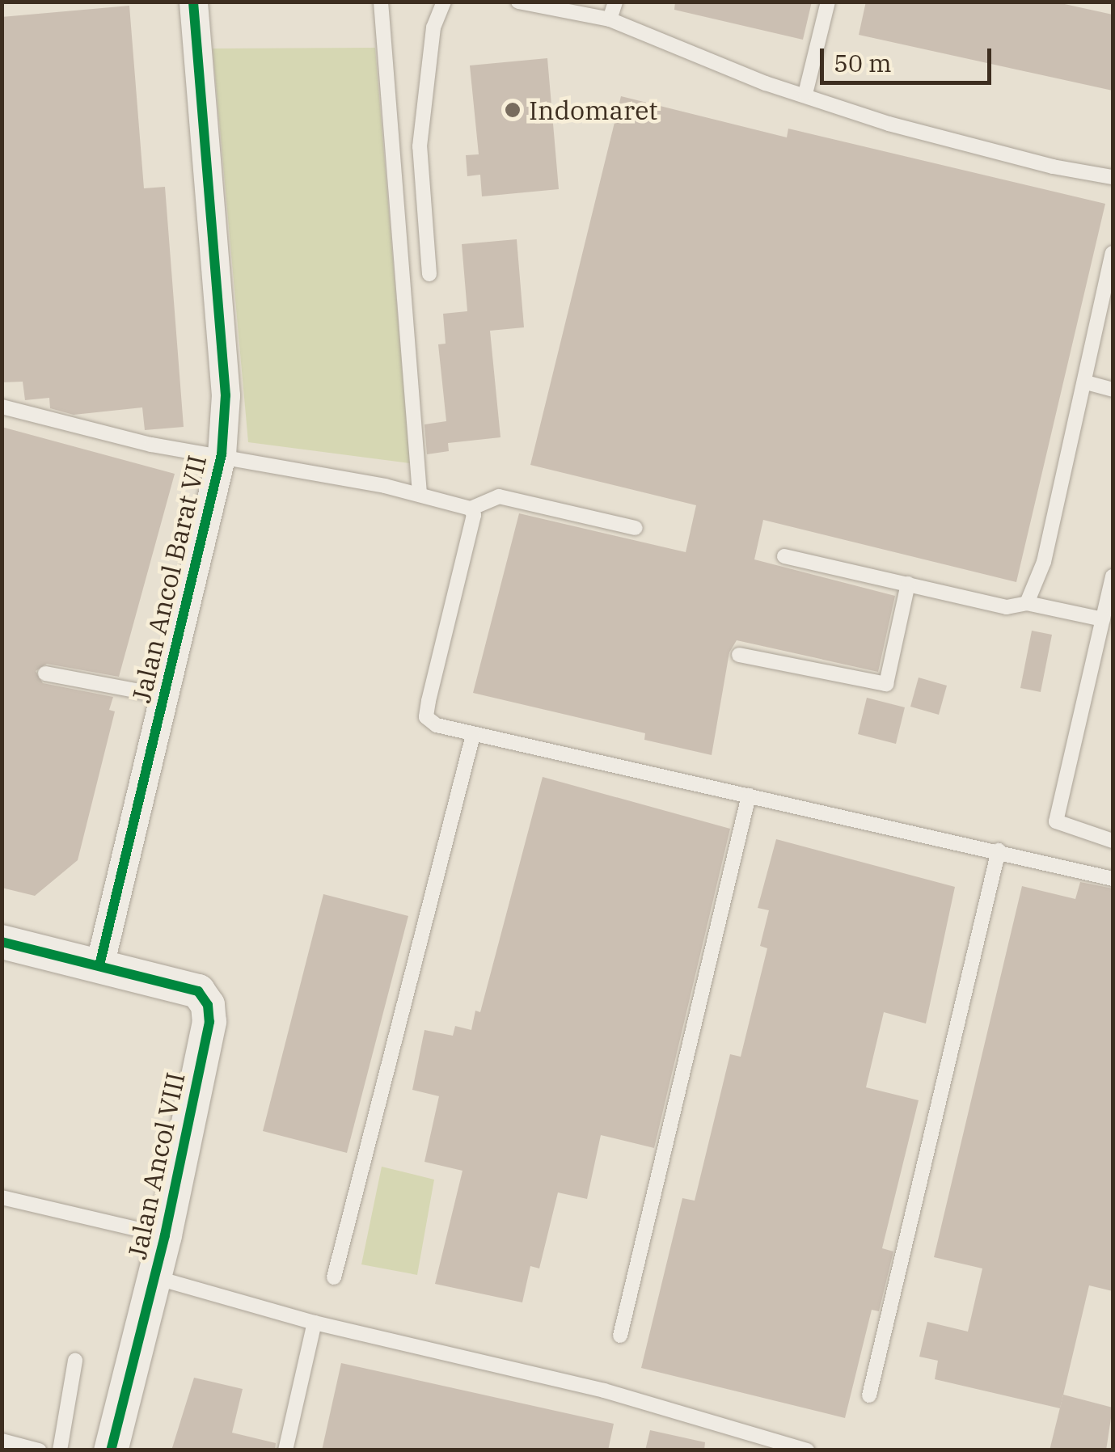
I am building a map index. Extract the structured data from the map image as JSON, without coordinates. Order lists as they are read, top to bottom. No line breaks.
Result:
{"streets":{"street":["Jalan Ancol Barat VII","Jalan Ancol VIII"]},"crossings":[["Jalan Ancol Barat VII","Jalan Ancol VIII"]],"places":["Indomaret"],"scale_bar":"50 m"}
